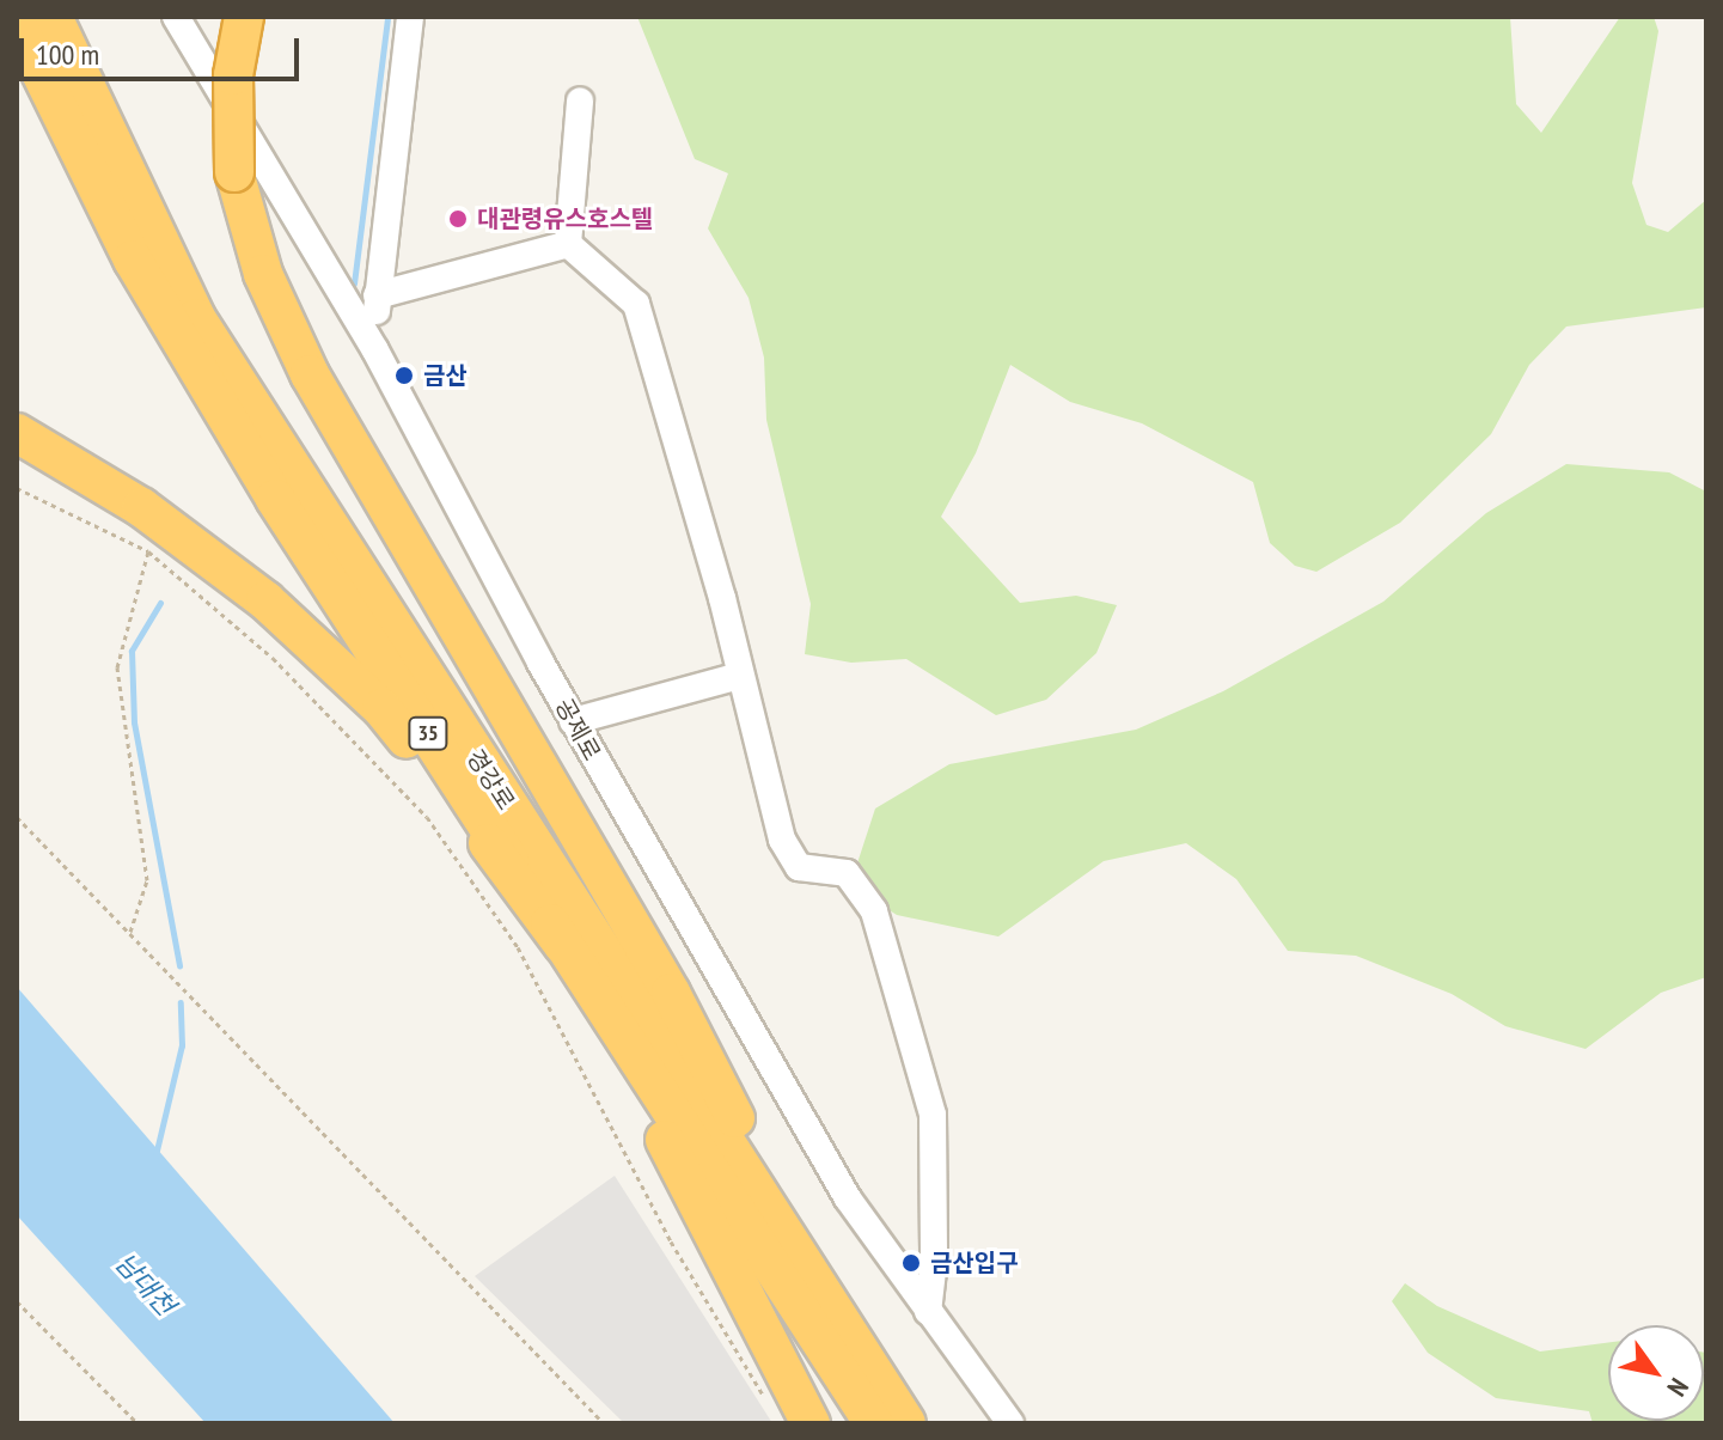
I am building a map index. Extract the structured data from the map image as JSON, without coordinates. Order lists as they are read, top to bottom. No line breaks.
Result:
{"streets":{"highway":["35","경강로"],"street":["공제로"]},"water":["남대천"],"places":["대관령유스호스텔","금산","금산입구"],"scale_bar":"100 m","north":"bottom right"}
